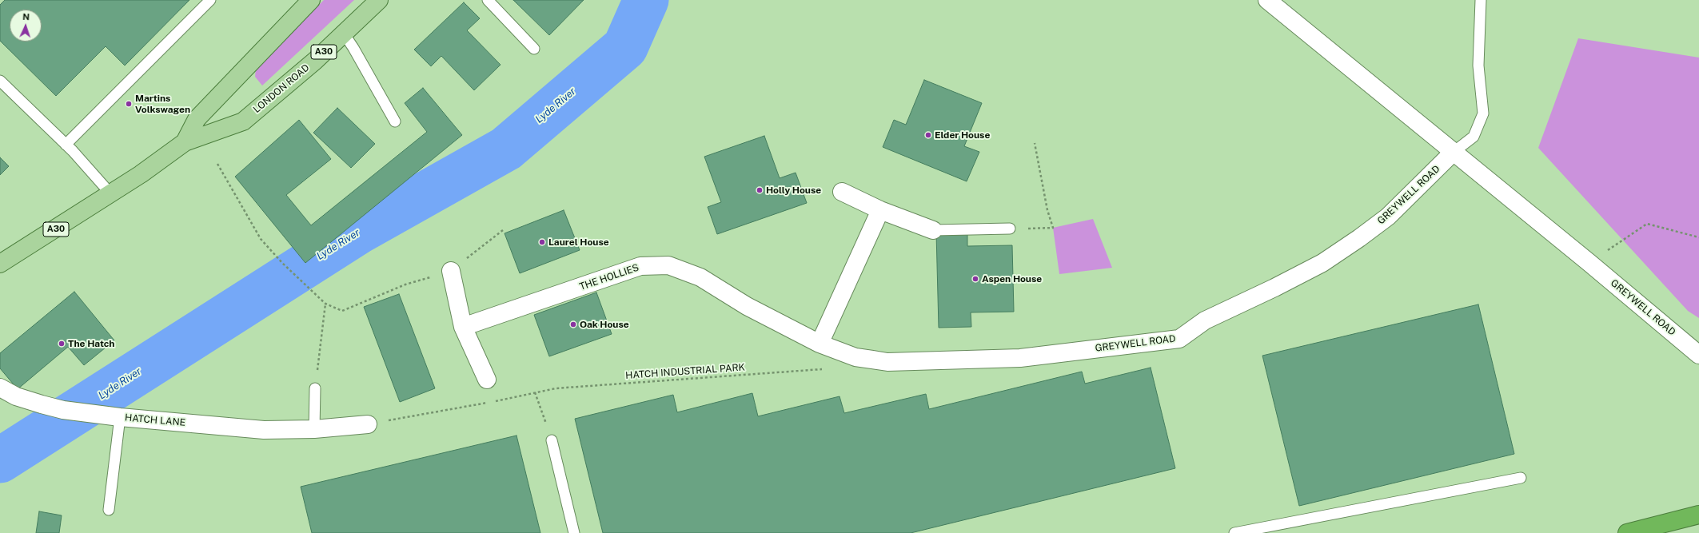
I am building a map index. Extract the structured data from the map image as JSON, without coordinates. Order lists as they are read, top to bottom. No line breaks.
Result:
{"streets":{"main road":["A30","LONDON ROAD"],"street":["GREYWELL ROAD","THE HOLLIES","HATCH LANE"],"path":["HATCH INDUSTRIAL PARK"]},"crossings":[["GREYWELL ROAD","THE HOLLIES"]],"water":["Lyde River"],"places":["Martins Volkswagen","Elder House","Holly House","Laurel House","Aspen House","Oak House","The Hatch"],"north":"top"}
